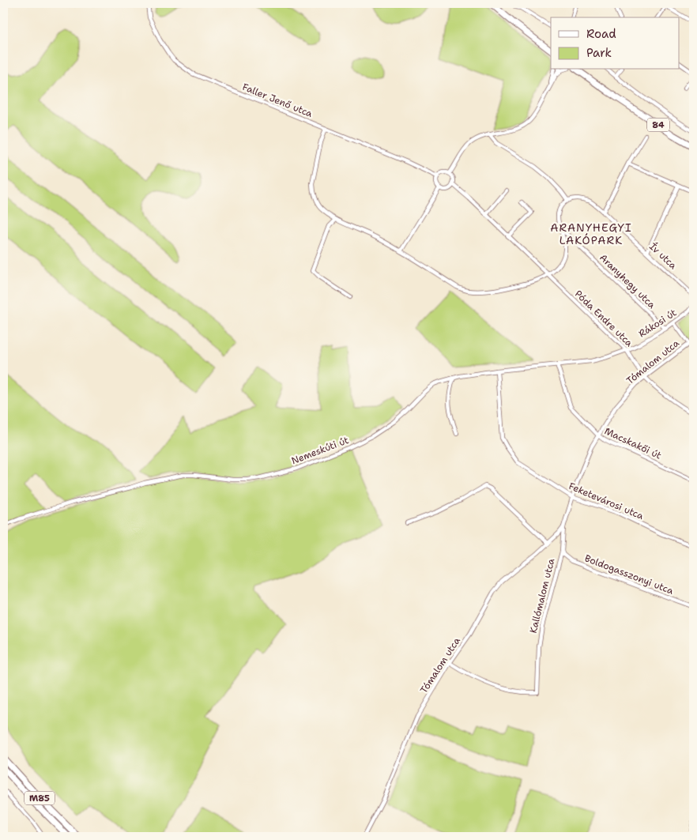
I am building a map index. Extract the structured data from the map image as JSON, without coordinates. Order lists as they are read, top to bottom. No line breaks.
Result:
{"streets":{"main road":["84","M85"],"street":["Faller Jenő utca","Ív utca","Aranyhegy utca","Póda Endre utca","Rákosi út","Tómalom utca","Macskakői út","Nemeskúti út","Feketevárosi utca","Boldogasszonyi utca","Kallómalom utca"]},"crossings":[["Aranyhegy utca","Rákosi út"],["Póda Endre utca","Rákosi út"],["Póda Endre utca","Tómalom utca"],["Póda Endre utca","Nemeskúti út"],["Rákosi út","Nemeskúti út"],["Tómalom utca","Macskakői út"],["Tómalom utca","Feketevárosi utca"],["Tómalom utca","Boldogasszonyi utca"],["Tómalom utca","Kallómalom utca"],["Macskakői út","Nemeskúti út"],["Nemeskúti út","Feketevárosi utca"],["Boldogasszonyi utca","Kallómalom utca"]],"districts":["ARANYHEGYI LAKÓPARK"],"legend":["Road","Park"]}
